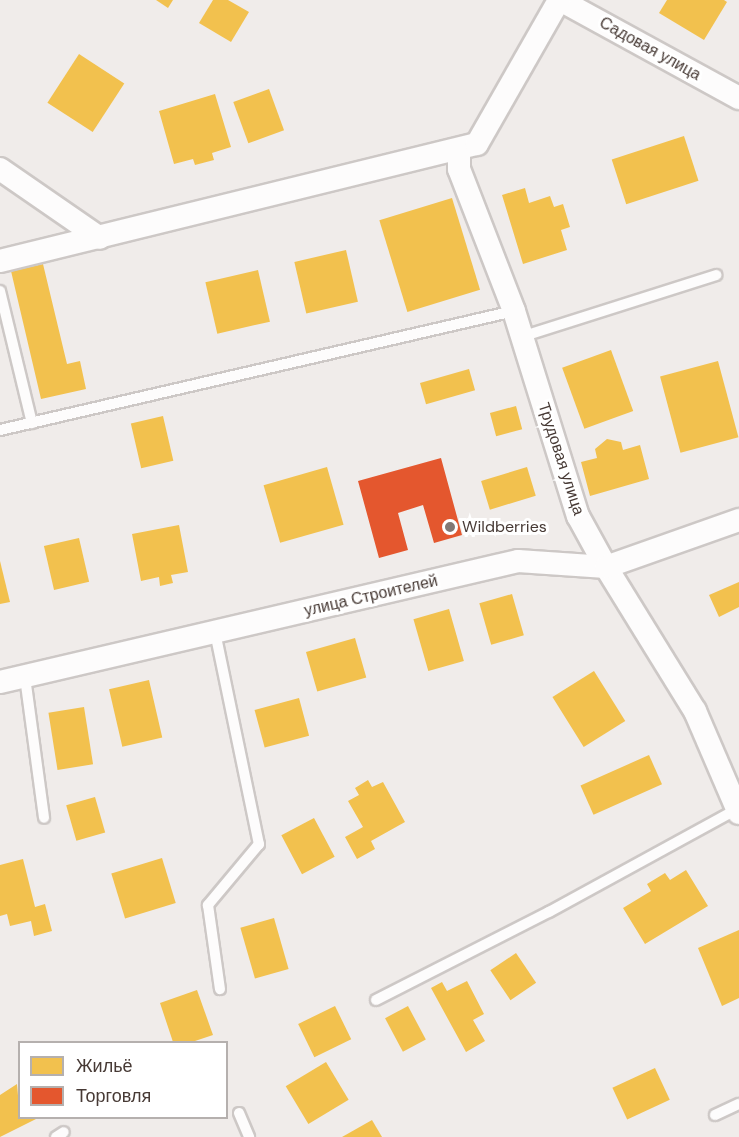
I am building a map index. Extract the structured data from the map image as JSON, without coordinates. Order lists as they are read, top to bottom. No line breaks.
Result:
{"streets":{"street":["Садовая улица","Трудовая улица","улица Строителей"]},"crossings":[["Трудовая улица","улица Строителей"]],"places":["Wildberries"],"legend":["Жильё","Торговля"]}
